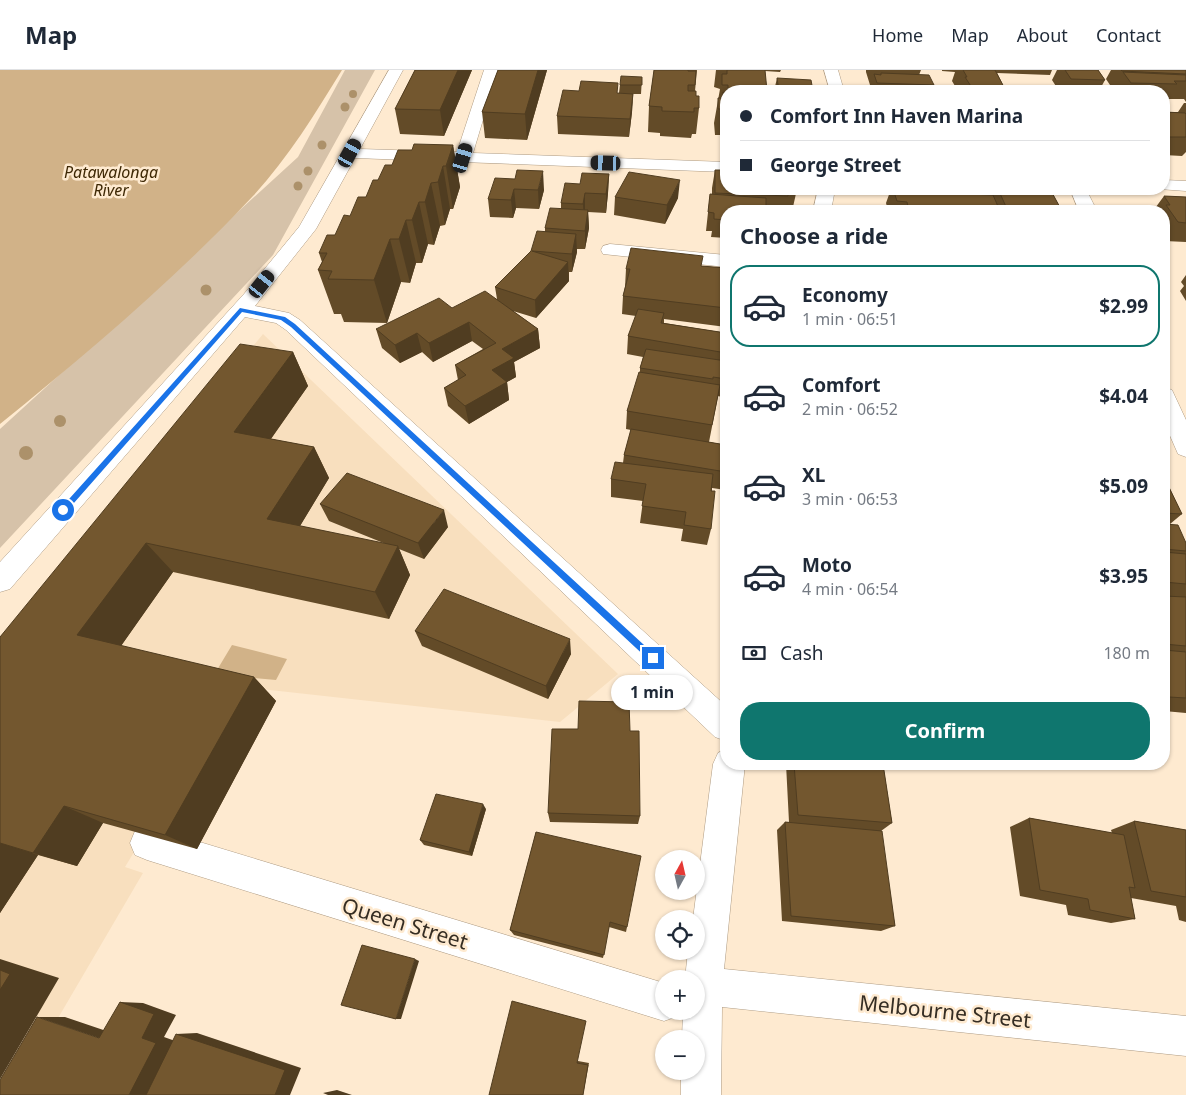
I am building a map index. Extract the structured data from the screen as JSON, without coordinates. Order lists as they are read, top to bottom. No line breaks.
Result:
{"streets":{"street":["Queen Street","Melbourne Street"]},"water":["Patawalonga River"],"north":"top","page":{"header":"Map","nav":["Home","Map","About","Contact"],"banner":["Comfort Inn Haven Marina","George Street"],"heading":"Choose a ride","list":[{"name":"Economy","note":"1 min · 06:51","value":"$2.99"},{"name":"Comfort","note":"2 min · 06:52","value":"$4.04"},{"name":"XL","note":"3 min · 06:53","value":"$5.09"},{"name":"Moto","note":"4 min · 06:54","value":"$3.95"}],"pay":["Cash","180 m"],"bubble":"1 min","buttons":"Confirm","map_buttons":["+","−"]}}
